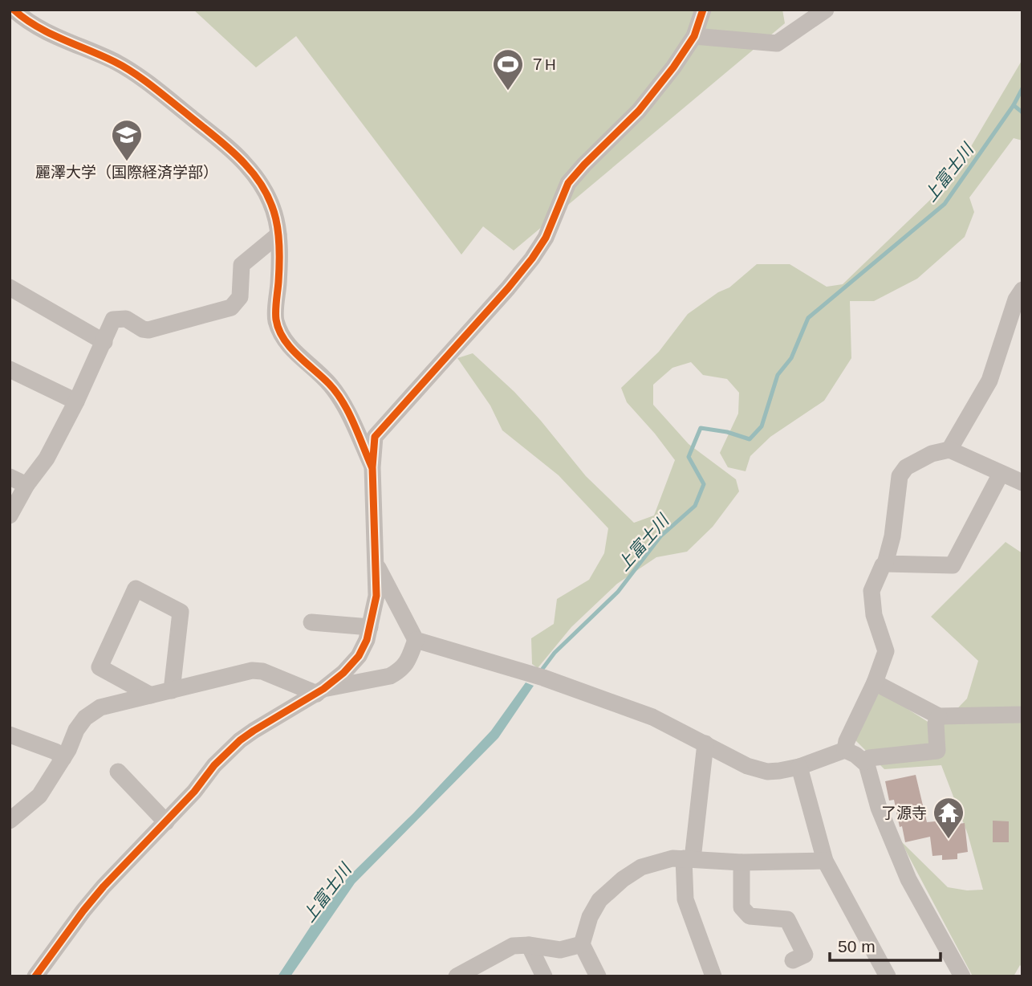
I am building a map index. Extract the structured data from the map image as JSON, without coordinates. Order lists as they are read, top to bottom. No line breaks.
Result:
{"water":["上富士川"],"places":{"sports":["７H"],"school or university":["麗澤大学（国際経済学部）"],"temple":["了源寺"]},"scale_bar":"50 m"}
